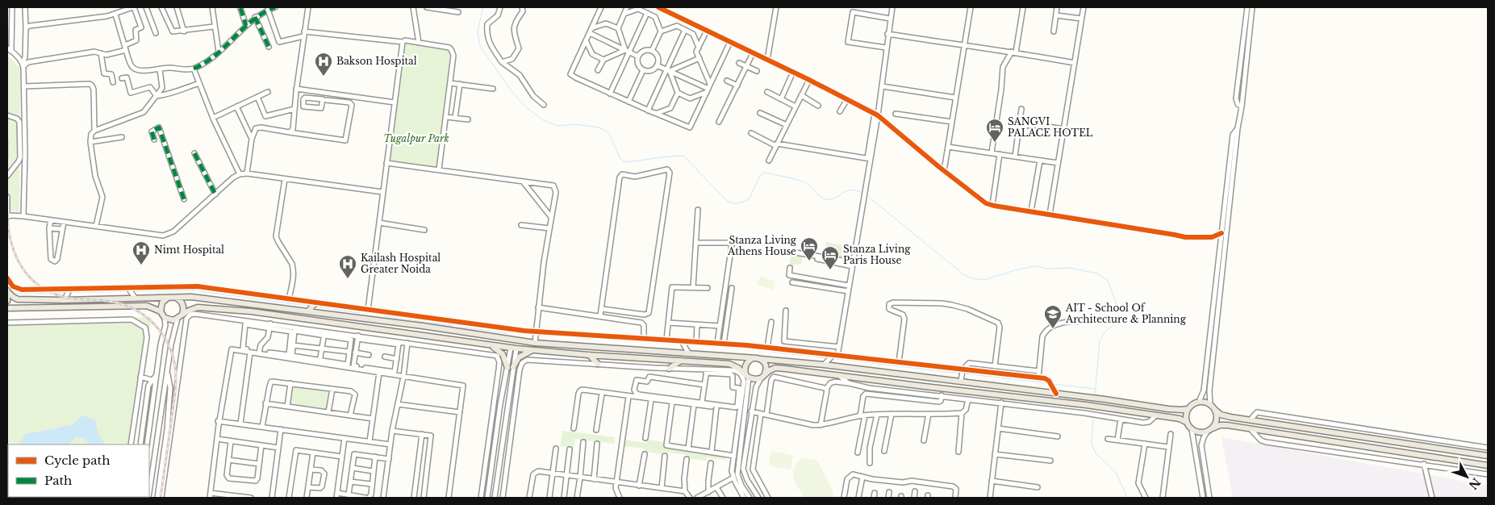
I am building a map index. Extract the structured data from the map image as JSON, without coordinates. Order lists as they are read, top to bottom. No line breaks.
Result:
{"parks":["Tugalpur Park"],"places":{"hospital":["Bakson Hospital","Nimt Hospital","Kailash Hospital Greater Noida"],"hotel":["SANGVI PALACE HOTEL","Stanza Living Athens House","Stanza Living Paris House"],"school or university":["AIT - School Of Architecture & Planning"]},"legend":["Cycle path","Path"],"north":"bottom right"}
